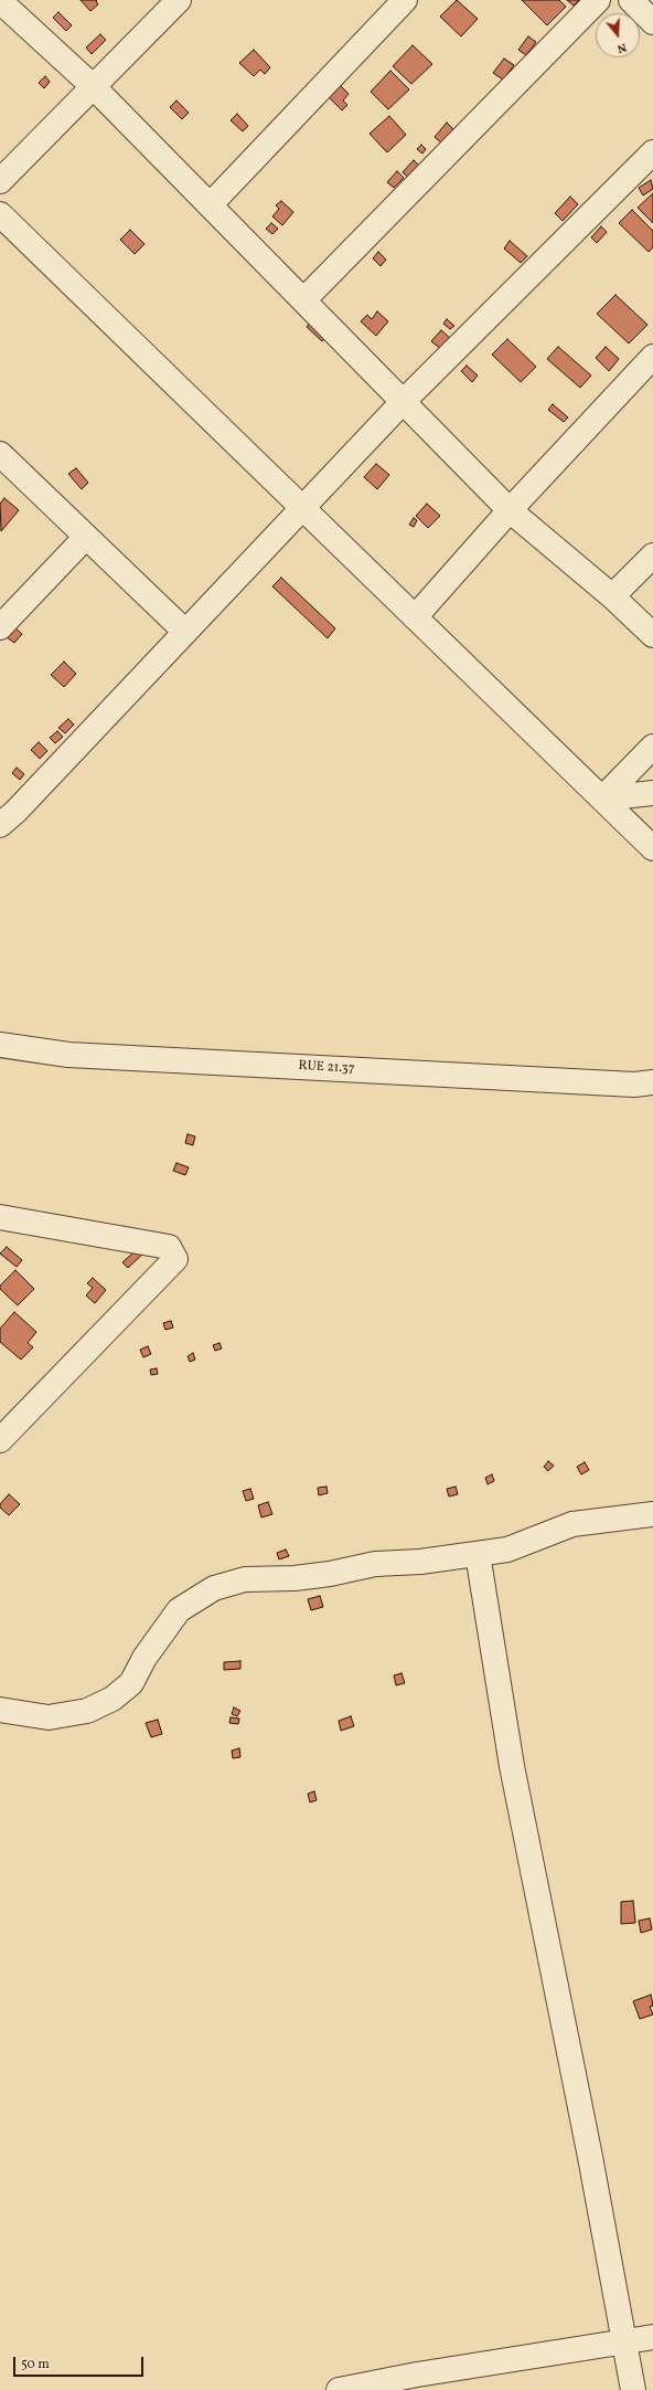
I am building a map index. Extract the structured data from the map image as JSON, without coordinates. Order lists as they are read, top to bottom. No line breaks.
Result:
{"streets":{"street":["RUE 21.37"]},"scale_bar":"50 m","north":"bottom"}
